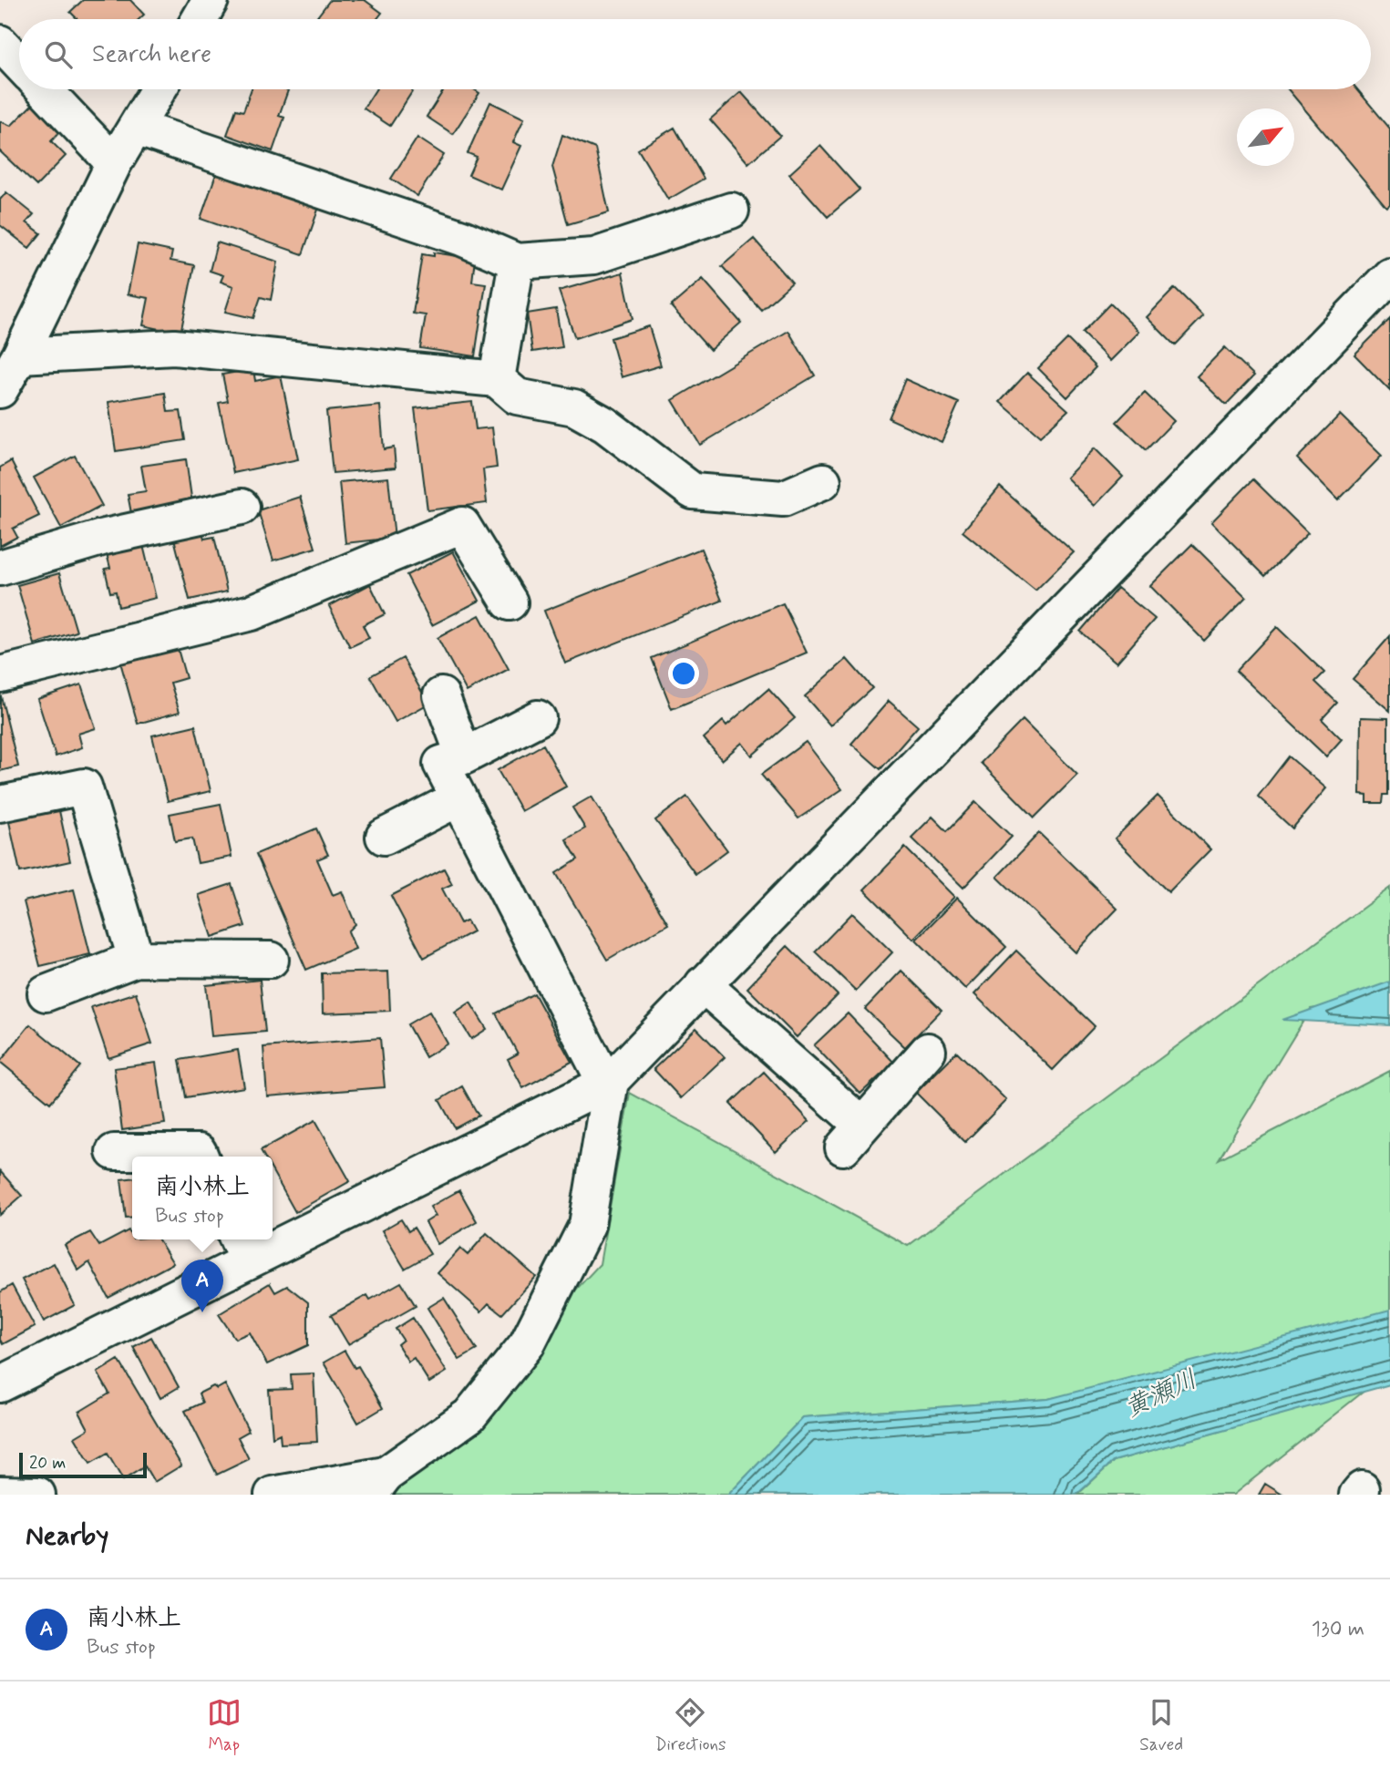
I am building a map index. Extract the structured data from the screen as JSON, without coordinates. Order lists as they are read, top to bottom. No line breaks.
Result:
{"water":["黄瀬川"],"scale_bar":"20 m","north":"top right","page":{"search":"Search here","popup":["南小林上","Bus stop"],"pins":"A","scale":"20 m","heading":"Nearby","list":[{"mark":"A","name":"南小林上","note":"Bus stop","value":"130 m"}],"nav":["Map","Directions","Saved"]}}
